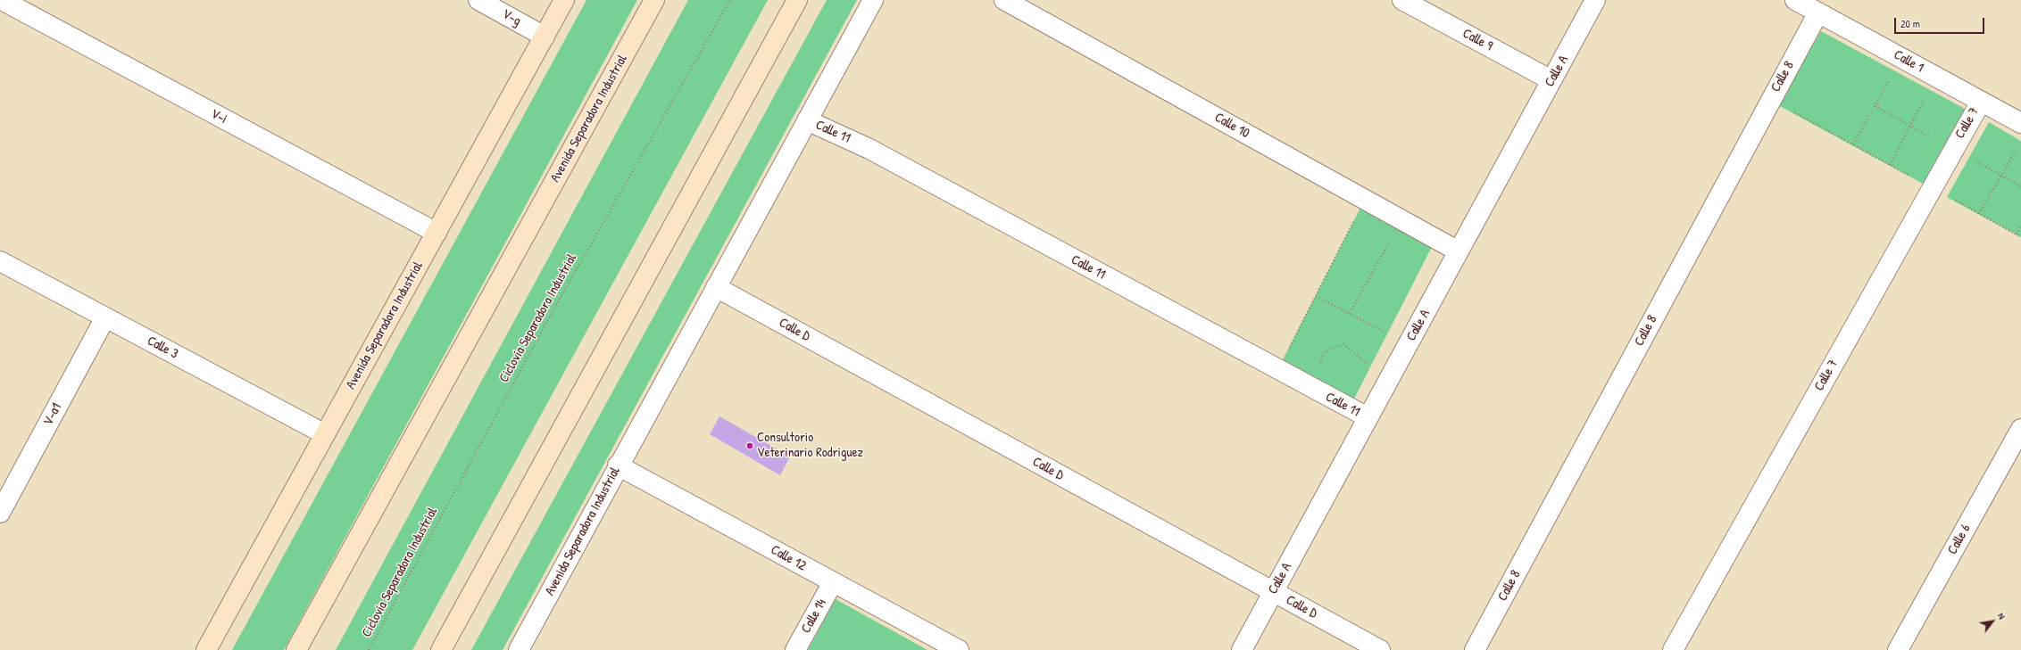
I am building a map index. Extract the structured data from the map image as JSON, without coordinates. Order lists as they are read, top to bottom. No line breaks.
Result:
{"streets":{"main road":["Avenida Separadora Industrial"],"street":["V-g","Calle 9","Calle 1","Calle A","Calle 8","V-i","Calle 7","Calle 10","Calle 11","Calle D","Calle 3","V-a1","Calle 6","Calle 12","Calle 14"],"path":["Ciclovía Separadora Industrial"]},"crossings":[["V-g","Avenida Separadora Industrial"],["Calle 9","Calle A"],["Calle 1","Calle 8"],["Calle 1","Calle 7"],["Calle A","Calle 10"],["Calle A","Calle 11"],["Calle A","Calle D"],["V-i","Avenida Separadora Industrial"],["Avenida Separadora Industrial","Calle 11"],["Avenida Separadora Industrial","Calle D"],["Avenida Separadora Industrial","Calle 3"],["Avenida Separadora Industrial","Calle 12"],["Calle 3","V-a1"],["Calle 12","Calle 14"]],"places":["Consultorio Veterinario Rodriguez"],"scale_bar":"20 m","north":"top right"}
